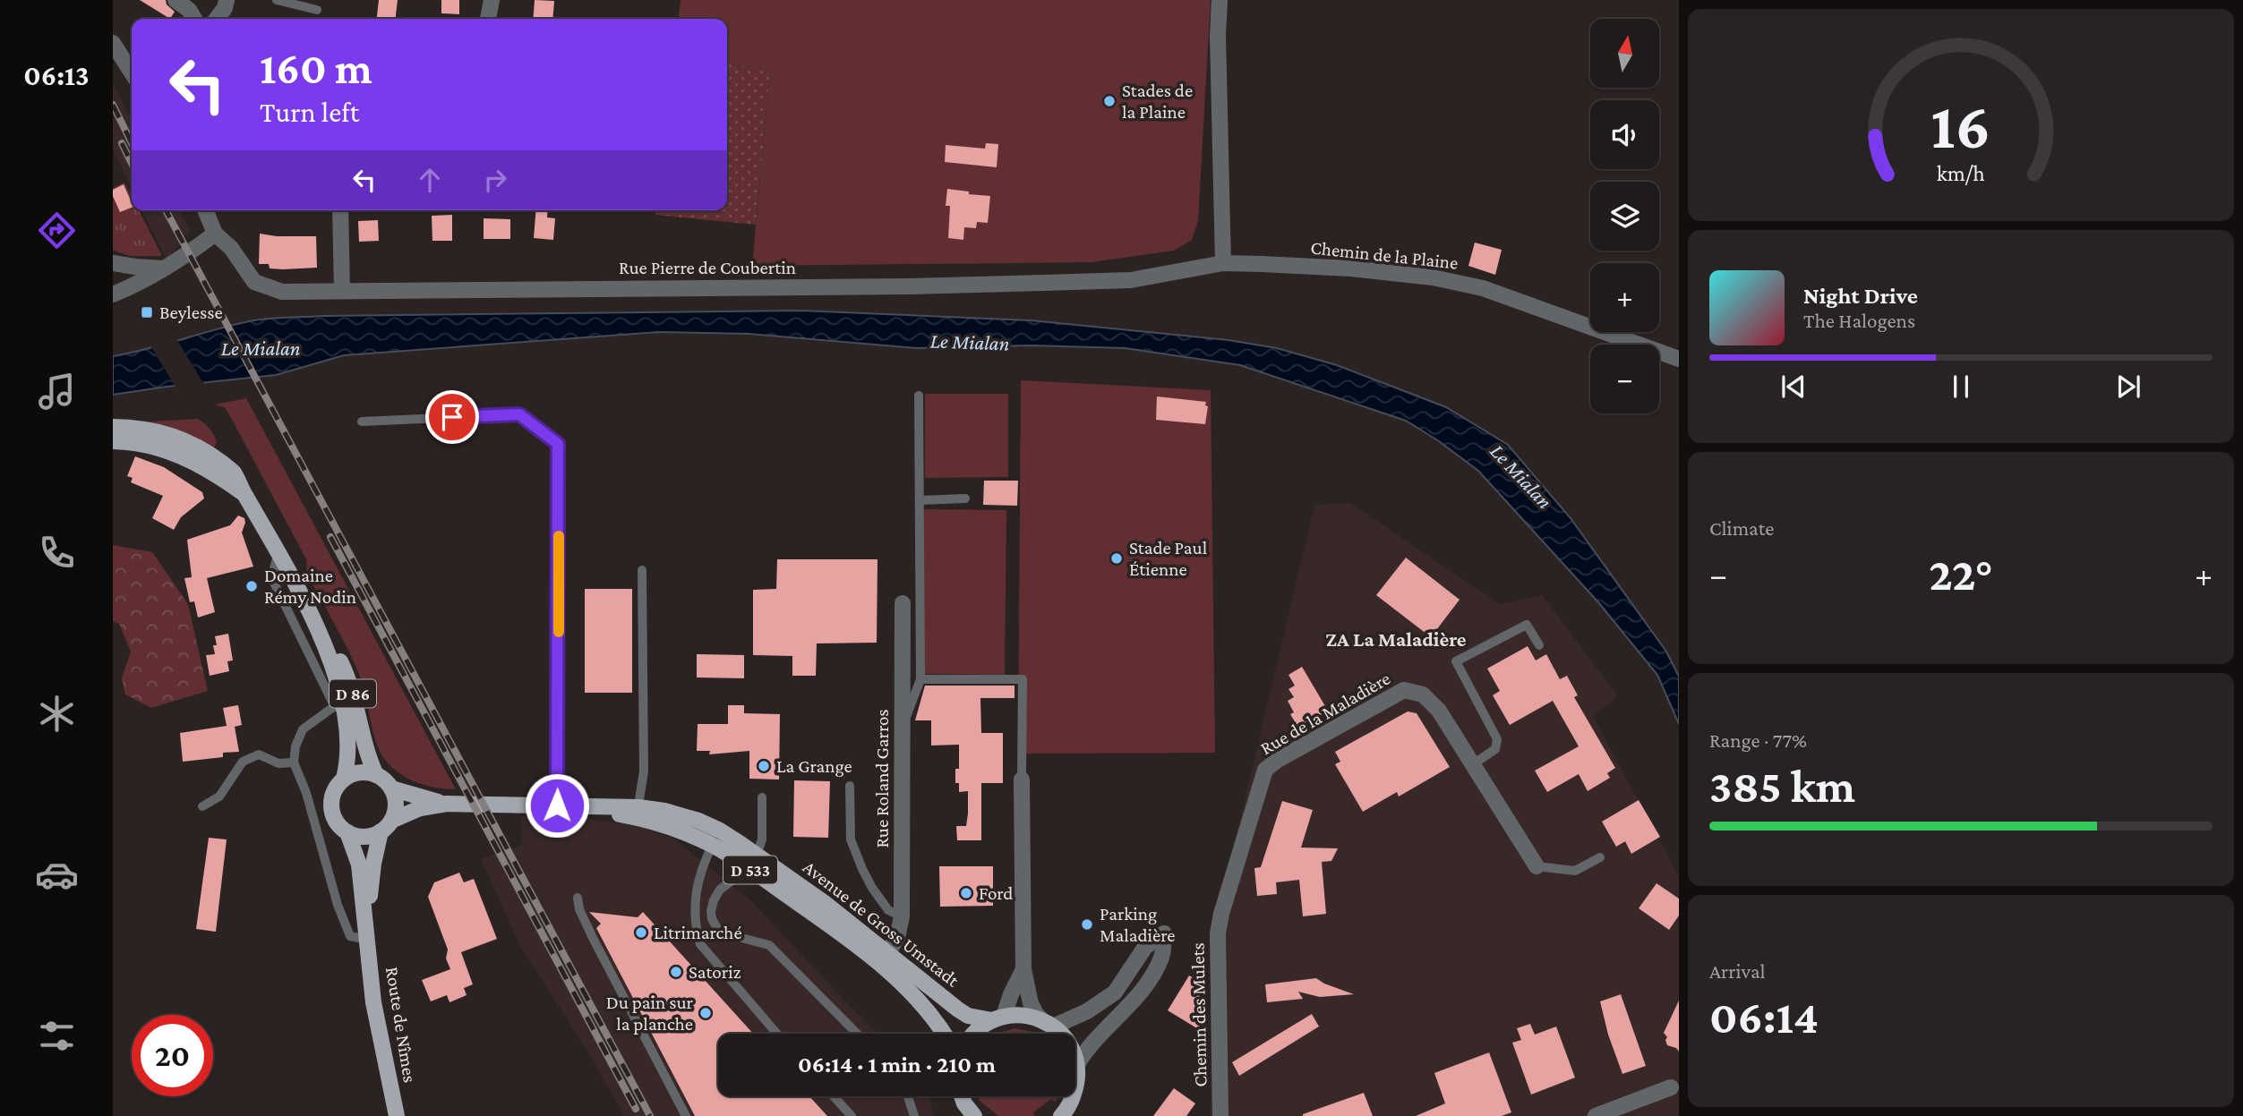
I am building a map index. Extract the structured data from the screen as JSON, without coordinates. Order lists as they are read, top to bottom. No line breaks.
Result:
{"streets":{"main road":["D 86","D 533","Avenue de Gross Umstadt","Route de Nîmes"],"street":["Chemin de la Plaine","Rue Pierre de Coubertin","Rue de la Maladière","Rue Roland Garros","Chemin des Mulets"]},"crossings":[["Chemin de la Plaine","Rue Pierre de Coubertin"],["D 86","Avenue de Gross Umstadt"],["D 86","Route de Nîmes"],["Rue de la Maladière","Chemin des Mulets"],["Rue Roland Garros","Avenue de Gross Umstadt"],["Avenue de Gross Umstadt","Route de Nîmes"]],"districts":["ZA La Maladière"],"water":["Le Mialan"],"places":{"other":["Stades de la Plaine","Stade Paul Étienne","Domaine Rémy Nodin","La Grange","Ford","Parking Maladière","Litrimarché","Satoriz","Du pain sur la planche"],"transit":["Beylesse"]},"north":"top","page":{"tabs":"06:13","map_buttons":["+","−"],"turn":["160 m","Turn left"],"song":["Night Drive","The Halogens"],"tile":["Climate",["Range · 77%","385 km"],["Arrival","06:14"]],"heat":["−","22°","+"],"limit":"20","trip":"06:14 · 1 min · 210 m","gauge":["16","km/h"]}}
